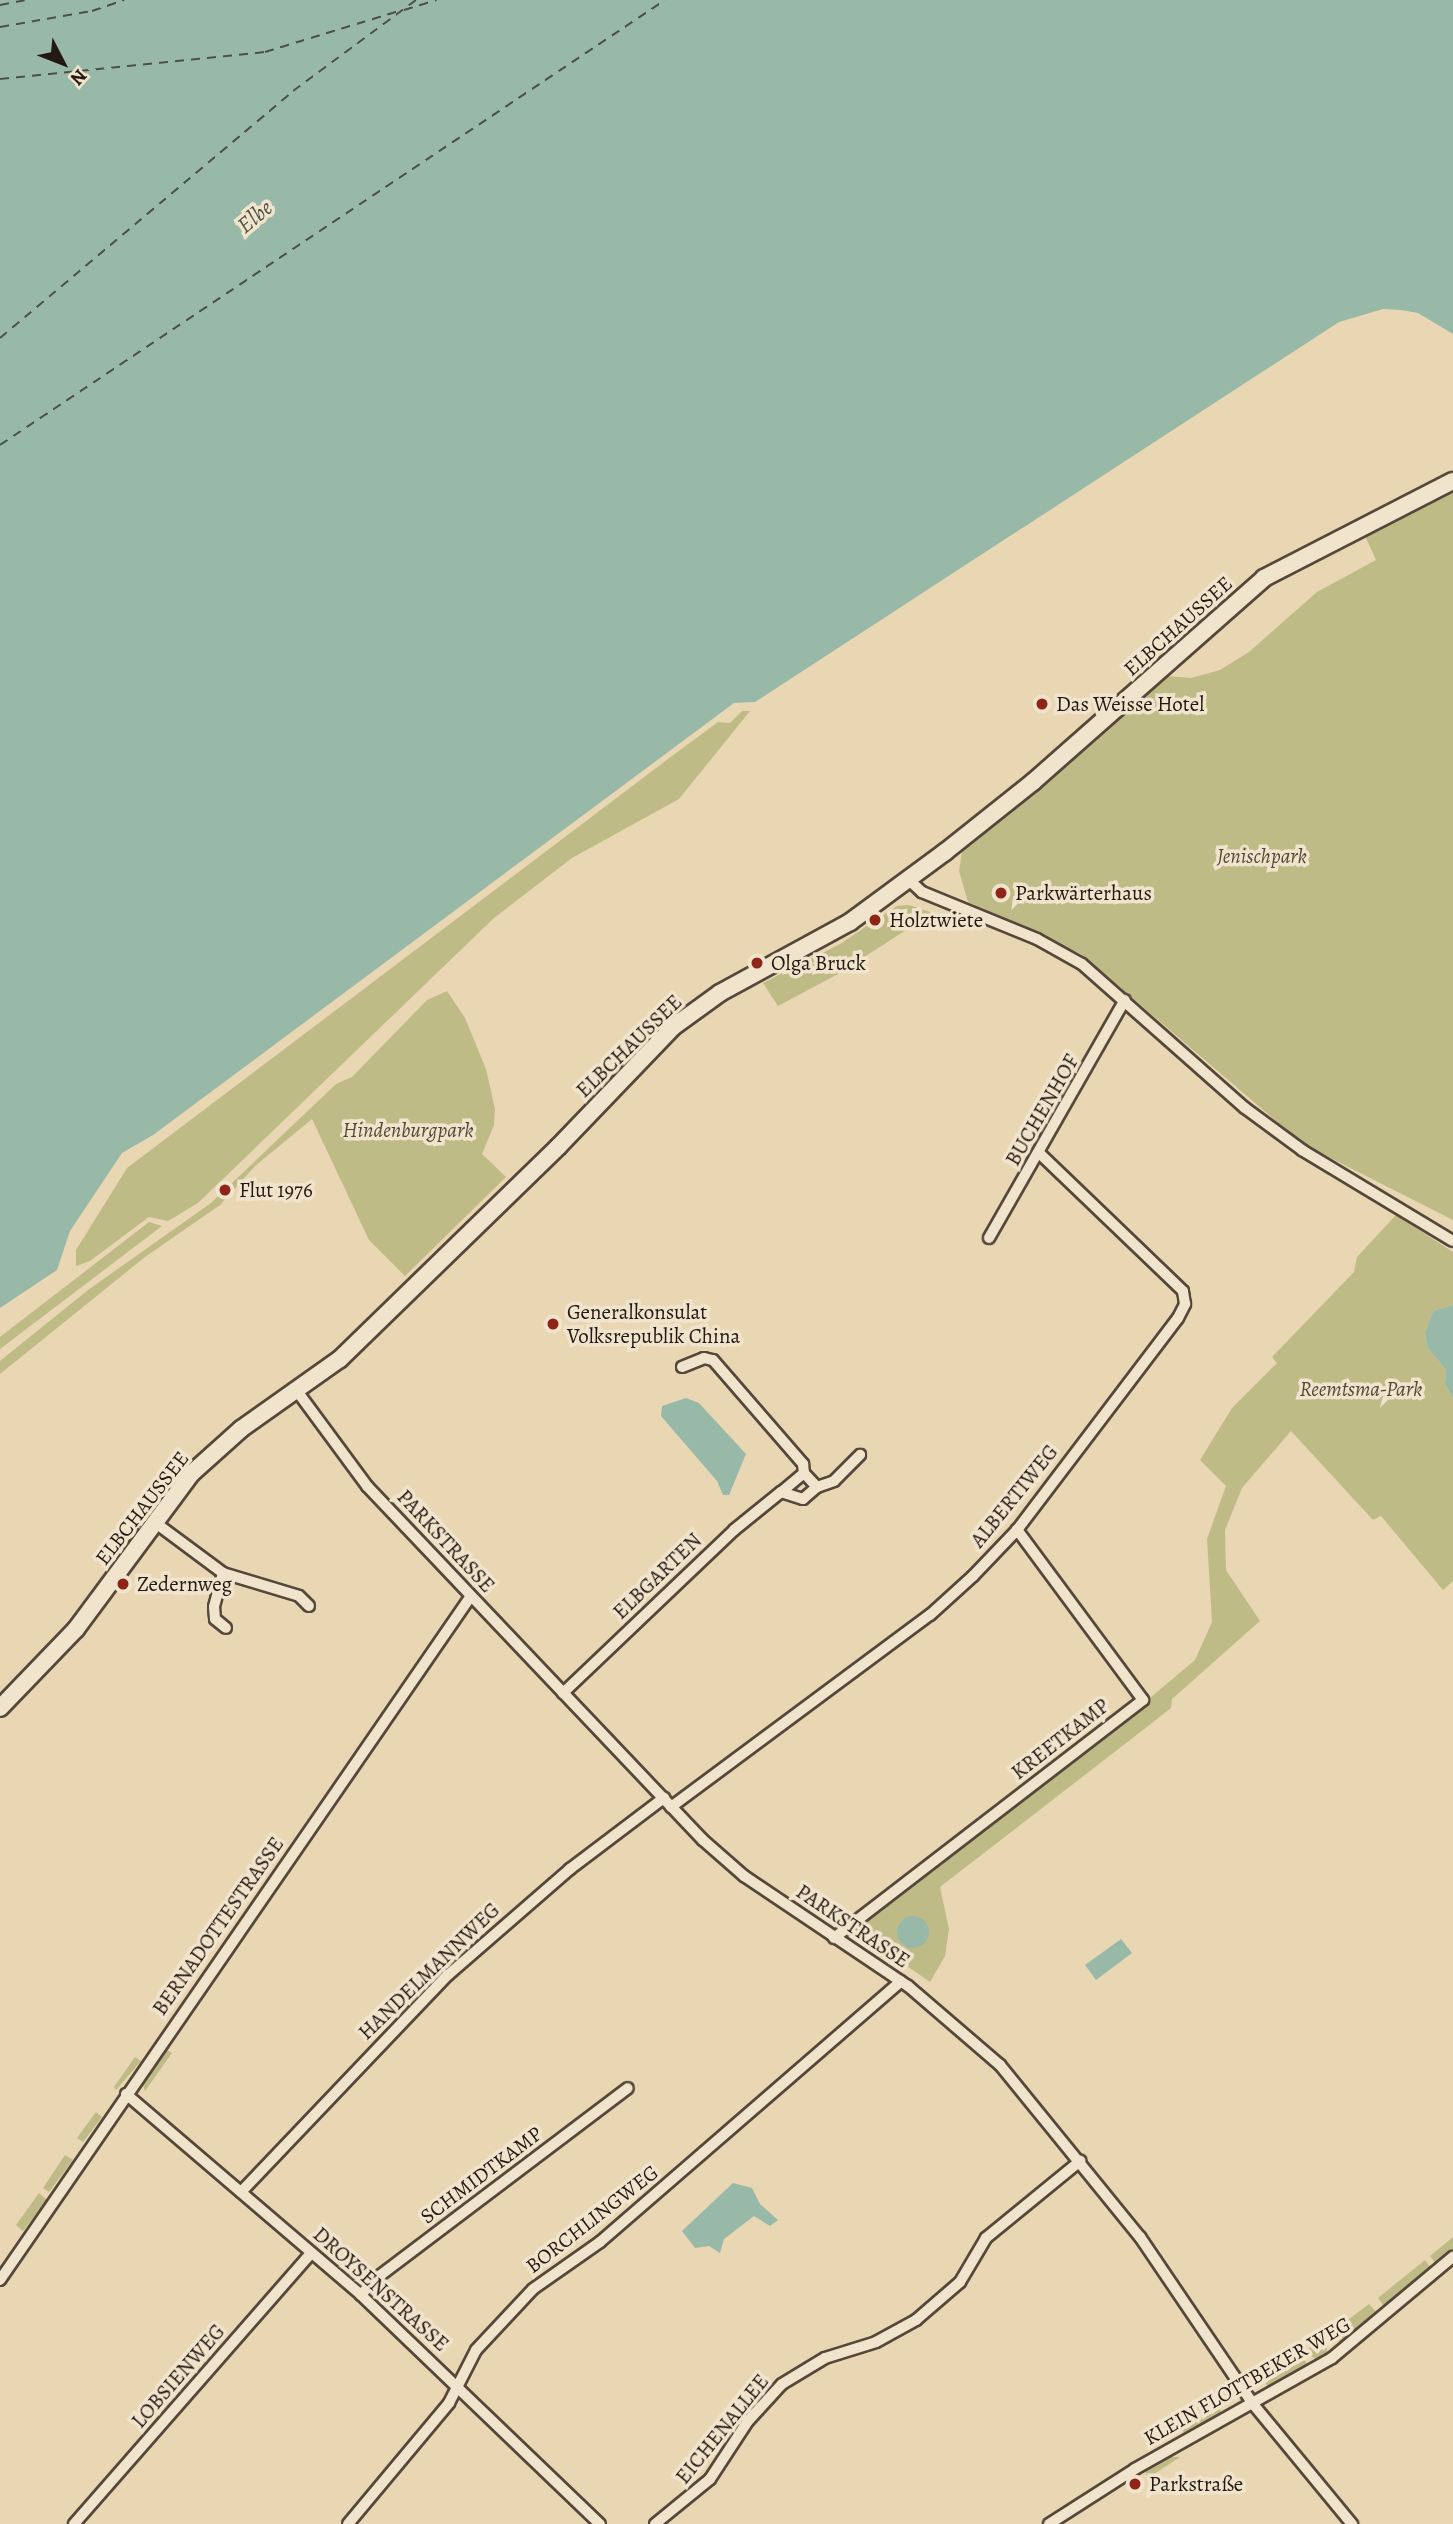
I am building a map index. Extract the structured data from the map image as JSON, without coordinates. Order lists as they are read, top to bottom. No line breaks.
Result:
{"streets":{"main road":["ELBCHAUSSEE"],"street":["BUCHENHOF","ALBERTIWEG","PARKSTRASSE","ELBGARTEN","KREETKAMP","BERNADOTTESTRASSE","HANDELMANNWEG","SCHMIDTKAMP","BORCHLINGWEG","DROYSENSTRASSE","LOBSIENWEG","KLEIN FLOTTBEKER WEG","EICHENALLEE"]},"crossings":[["ELBCHAUSSEE","PARKSTRASSE"],["BUCHENHOF","ALBERTIWEG"],["ALBERTIWEG","PARKSTRASSE"],["ALBERTIWEG","KREETKAMP"],["ALBERTIWEG","HANDELMANNWEG"],["PARKSTRASSE","ELBGARTEN"],["PARKSTRASSE","KREETKAMP"],["PARKSTRASSE","BERNADOTTESTRASSE"],["PARKSTRASSE","HANDELMANNWEG"],["PARKSTRASSE","BORCHLINGWEG"],["PARKSTRASSE","KLEIN FLOTTBEKER WEG"],["PARKSTRASSE","EICHENALLEE"],["BERNADOTTESTRASSE","DROYSENSTRASSE"],["HANDELMANNWEG","DROYSENSTRASSE"],["SCHMIDTKAMP","DROYSENSTRASSE"],["BORCHLINGWEG","DROYSENSTRASSE"],["DROYSENSTRASSE","LOBSIENWEG"]],"water":["Elbe"],"parks":["Jenischpark","Hindenburgpark","Reemtsma-Park"],"places":["Das Weisse Hotel","Parkwärterhaus","Holztwiete","Olga Bruck","Flut 1976","Generalkonsulat Volksrepublik China","Zedernweg","Parkstraße"],"north":"bottom right"}
